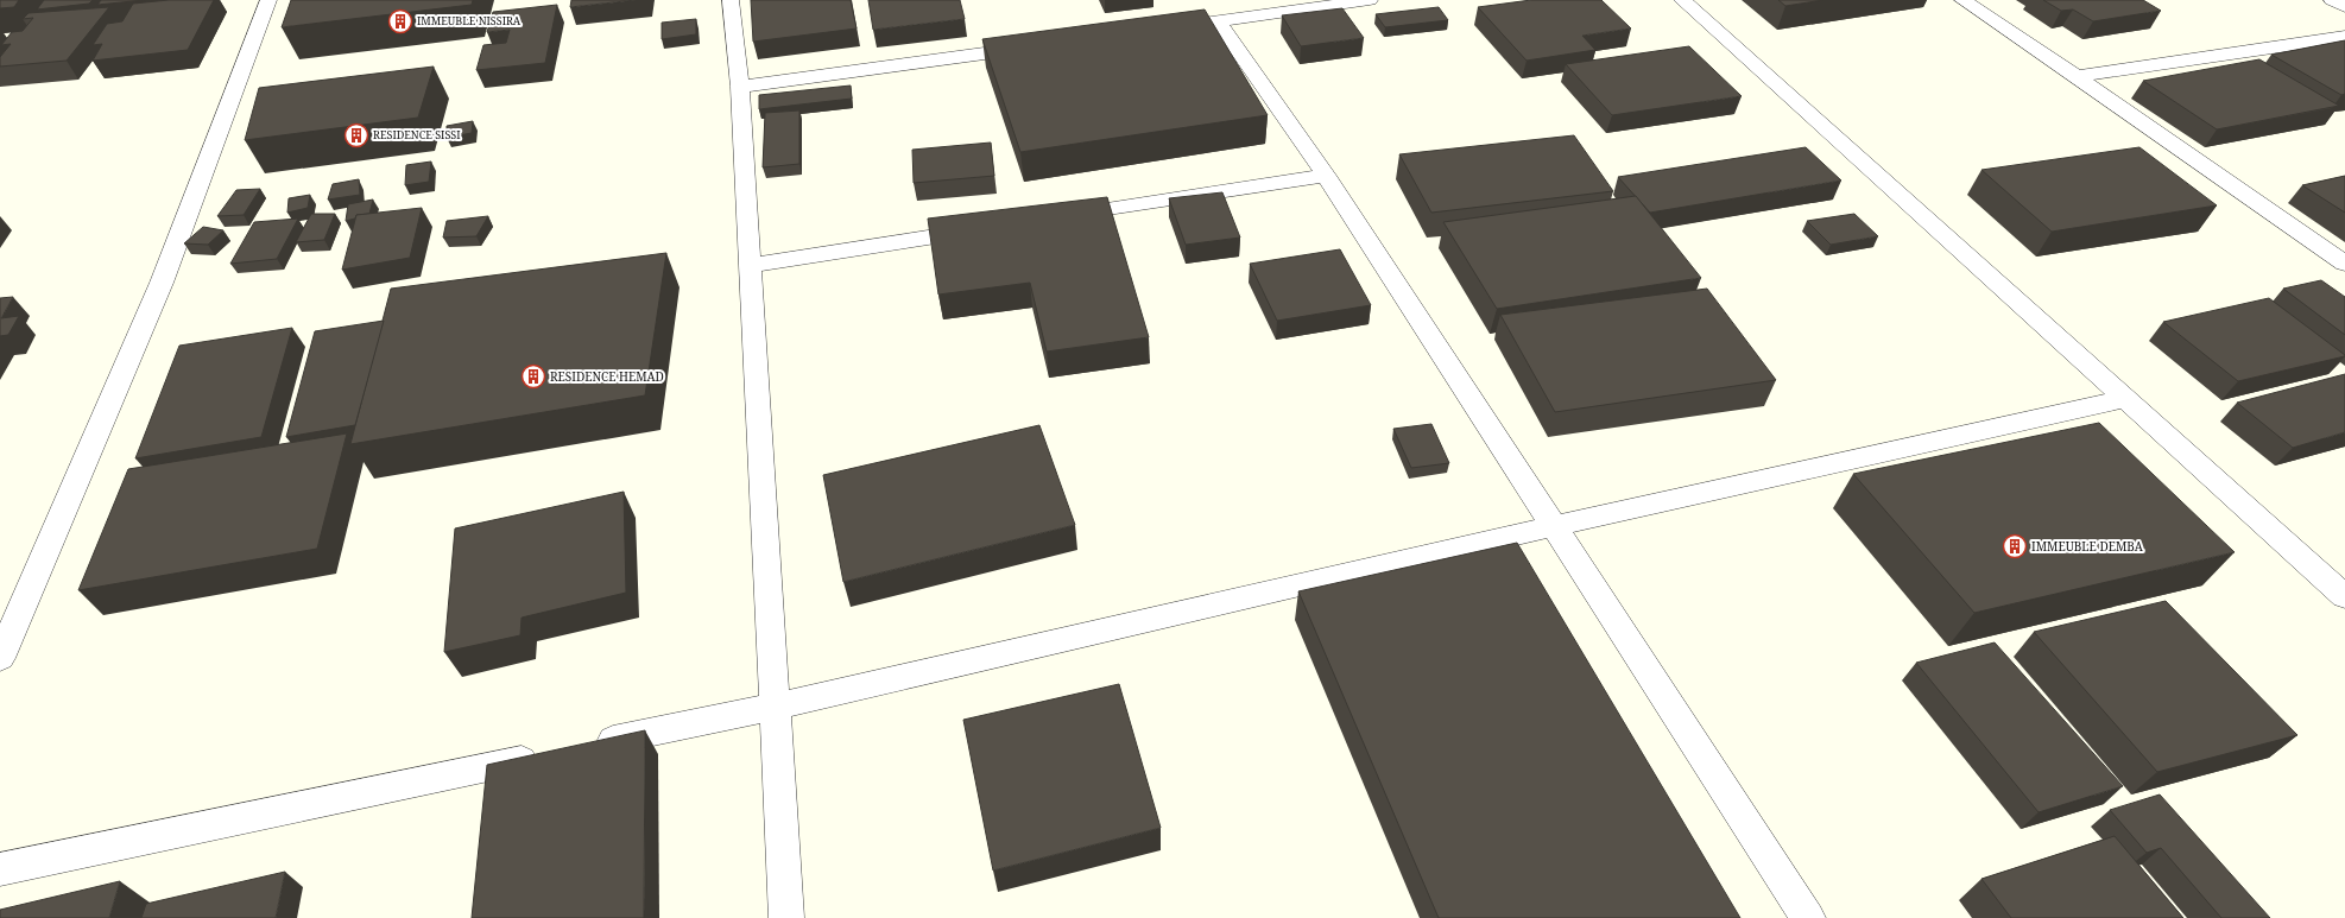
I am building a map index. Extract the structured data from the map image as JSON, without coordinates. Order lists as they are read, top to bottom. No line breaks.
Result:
{"places":{"building":["IMMEUBLE NISSIRA","RESIDENCE SISSI","RESIDENCE HEMAD","IMMEUBLE DEMBA"]}}
